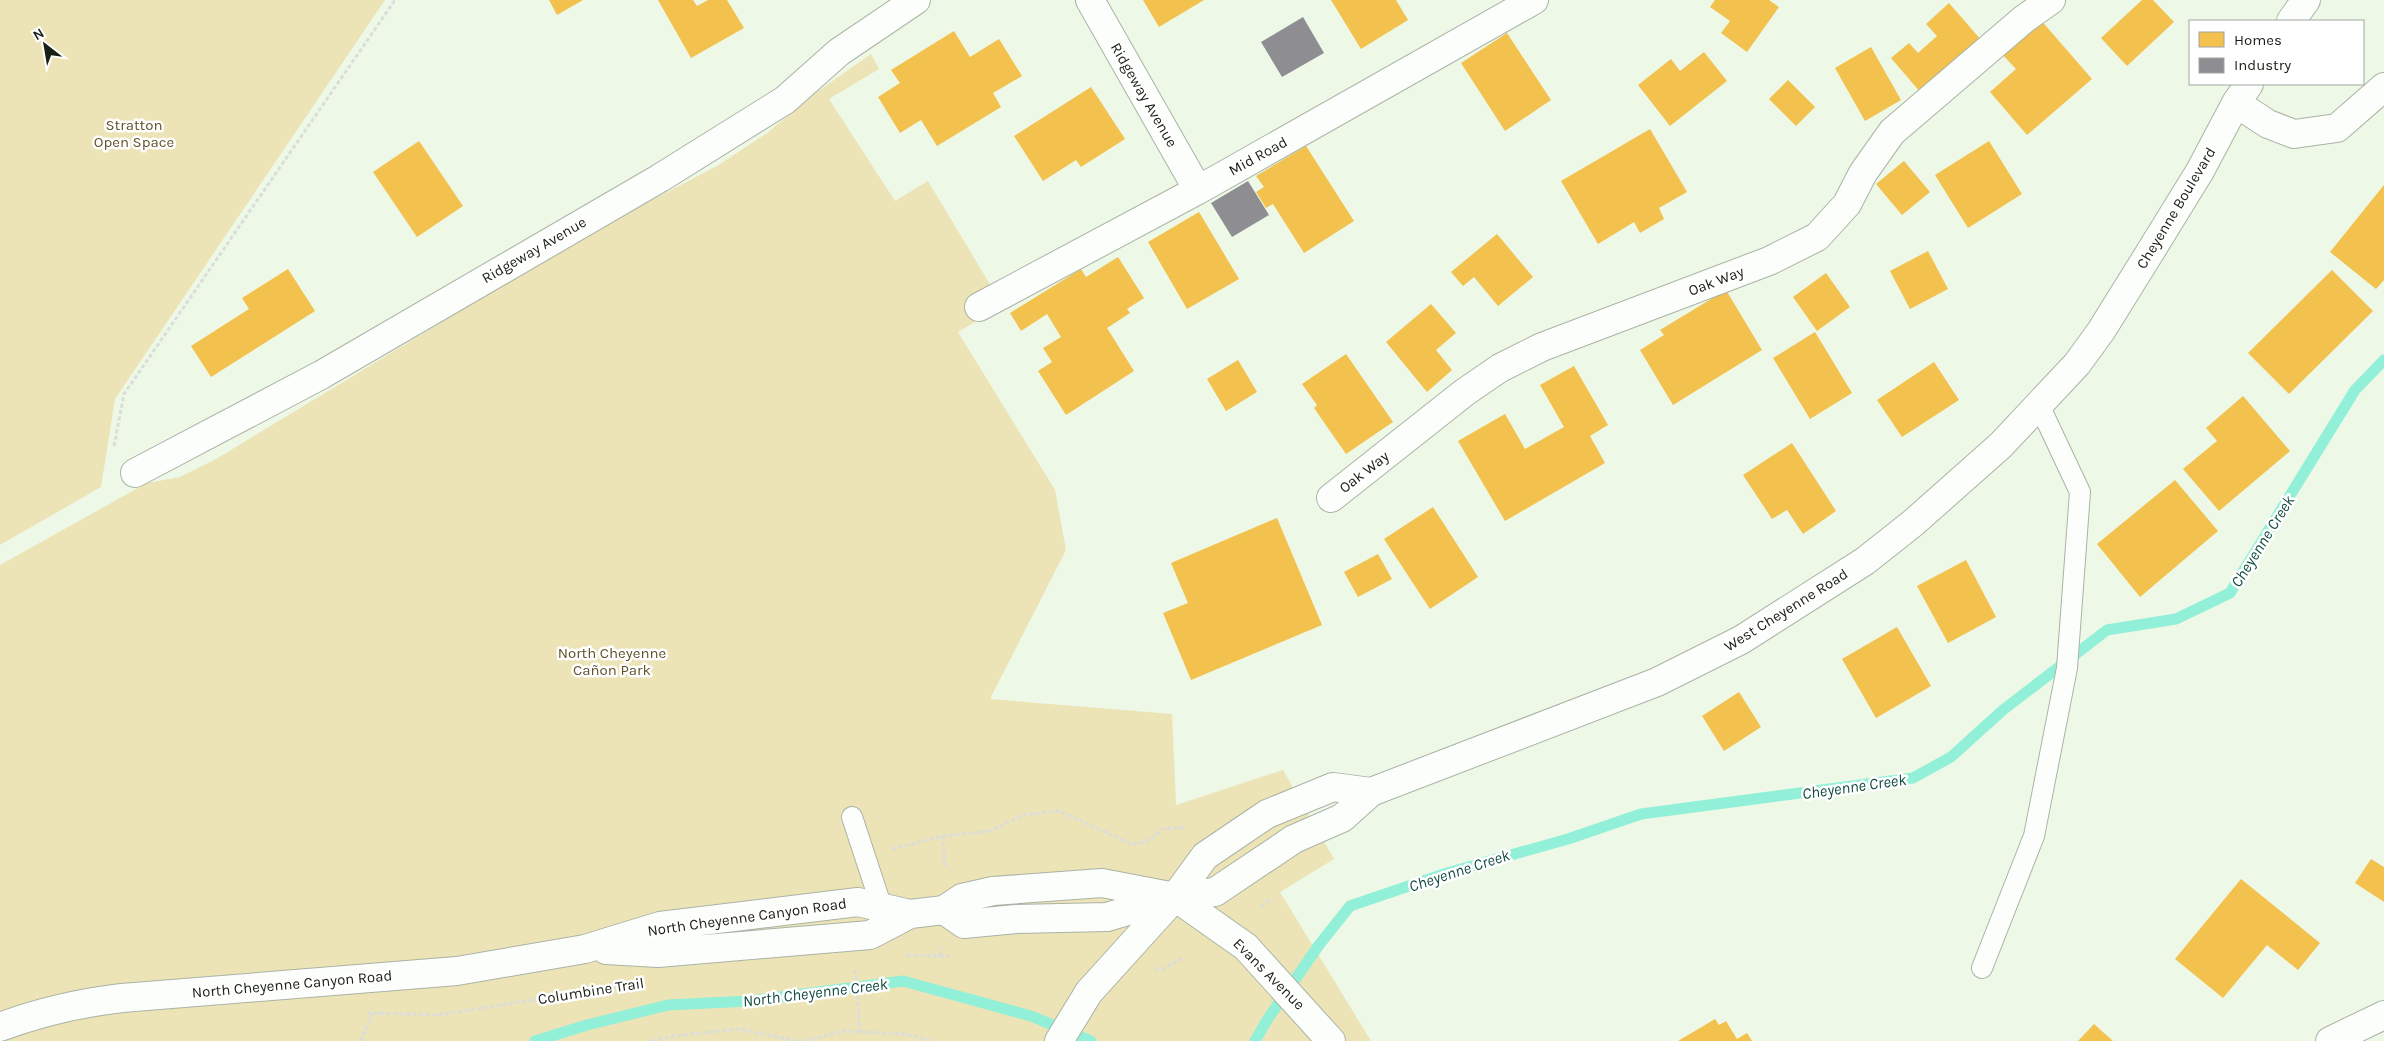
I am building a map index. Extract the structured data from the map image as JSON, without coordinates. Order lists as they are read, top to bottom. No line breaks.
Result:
{"streets":{"street":["Ridgeway Avenue","Mid Road","Cheyenne Boulevard","Oak Way","West Cheyenne Road","North Cheyenne Canyon Road","Evans Avenue"],"path":["Columbine Trail"]},"crossings":[["Ridgeway Avenue","Mid Road"],["Cheyenne Boulevard","West Cheyenne Road"],["West Cheyenne Road","North Cheyenne Canyon Road"],["West Cheyenne Road","Evans Avenue"],["North Cheyenne Canyon Road","Evans Avenue"]],"water":["Cheyenne Creek","North Cheyenne Creek"],"parks":["Stratton Open Space","North Cheyenne Cañon Park"],"legend":["Homes","Industry"],"north":"top left"}
